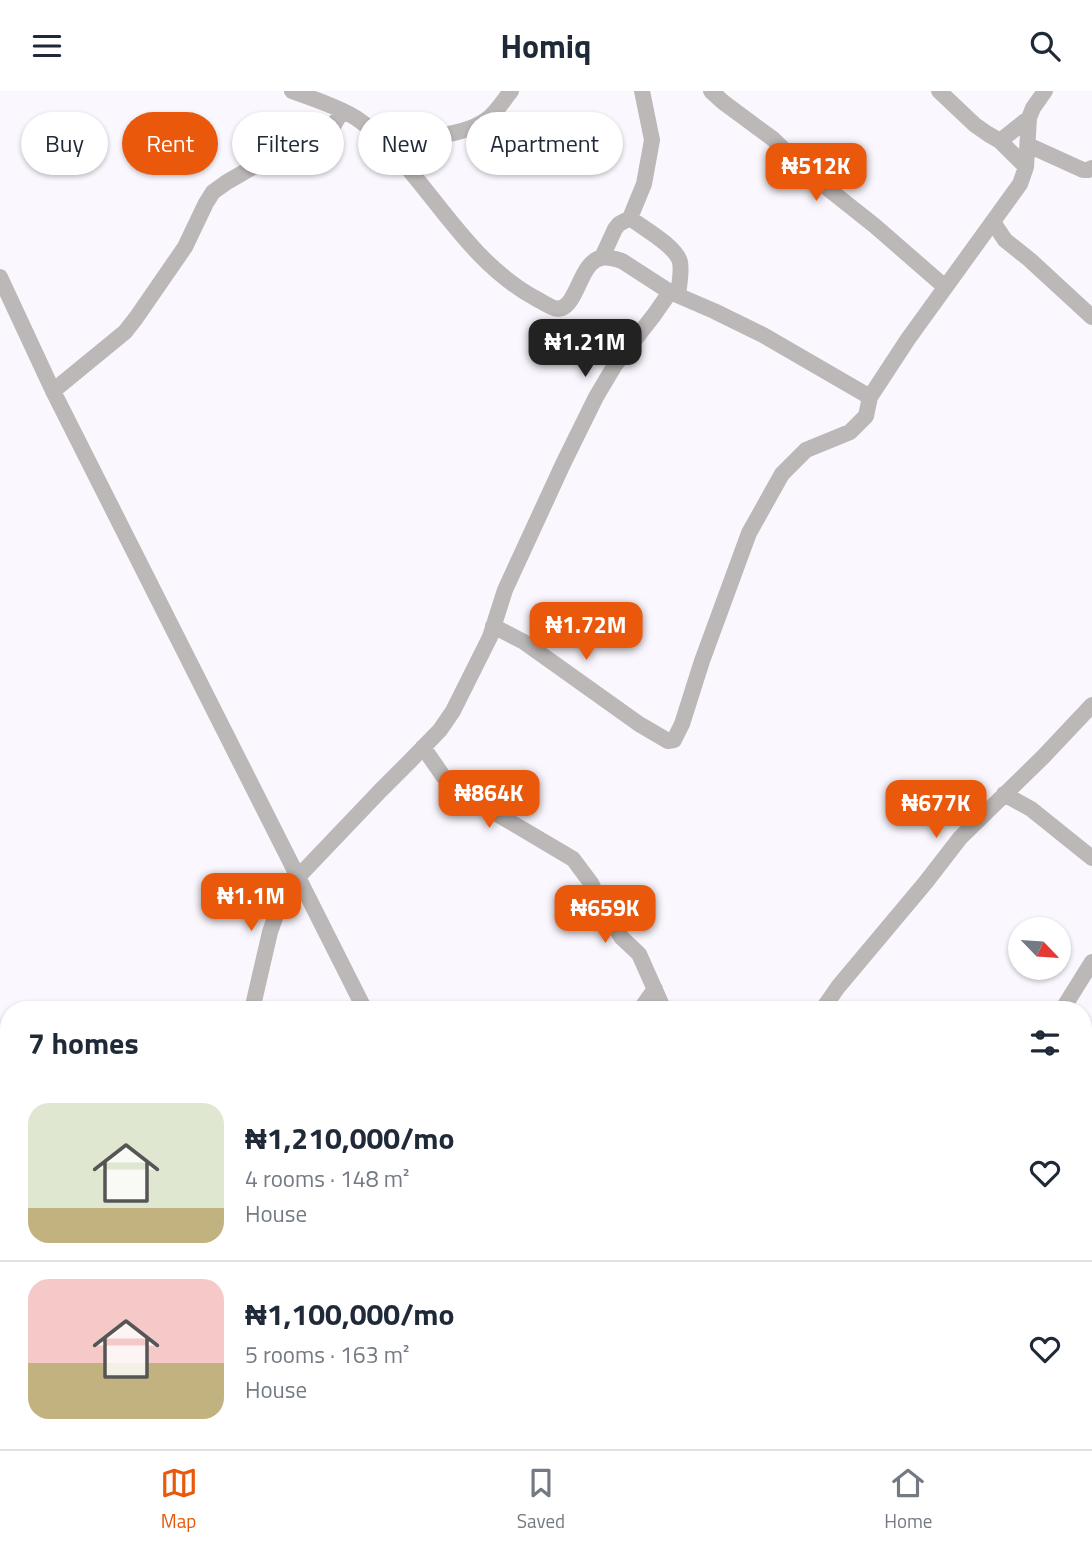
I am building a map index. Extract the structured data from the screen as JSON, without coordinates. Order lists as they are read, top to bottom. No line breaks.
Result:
{"north":"bottom right","page":{"header":"Homiq","chip":["Buy","Rent","Filters","New","Apartment"],"price":["₦512K","₦1.21M","₦1.72M","₦864K","₦677K","₦1.1M","₦659K"],"heading":"7 homes","list":[{"name":"₦1,210,000/mo","note":"4 rooms · 148 m² · House"},{"name":"₦1,100,000/mo","note":"5 rooms · 163 m² · House"}],"tabs":["Map","Saved","Home"]}}
